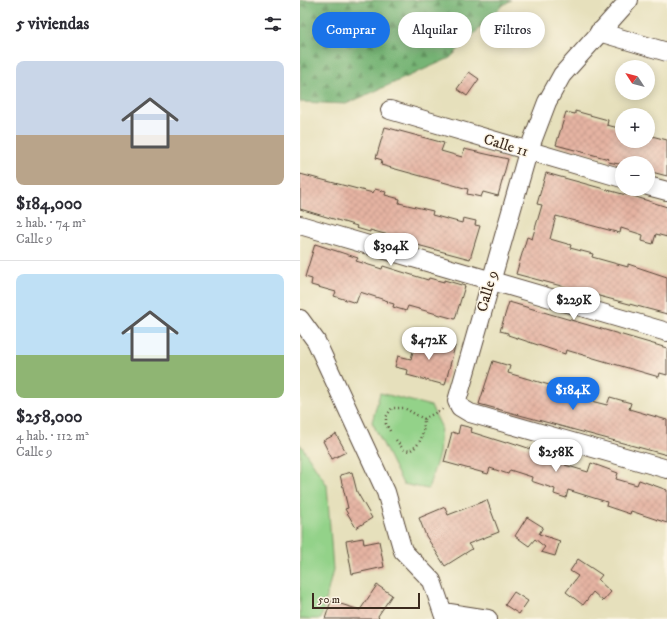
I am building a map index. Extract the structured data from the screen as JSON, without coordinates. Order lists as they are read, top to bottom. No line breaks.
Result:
{"streets":{"street":["Calle 11","Calle 9"]},"crossings":[["Calle 11","Calle 9"]],"scale_bar":"50 m","north":"top left","page":{"heading":"5 viviendas","chip":["Comprar","Alquilar","Filtros"],"list":[{"name":"$184,000","note":"2 hab. · 74 m² · Calle 9"},{"name":"$258,000","note":"4 hab. · 112 m² · Calle 9"}],"map_buttons":["+","−"],"price":["$304K","$229K","$472K","$184K","$258K"],"scale":"50 m"}}
